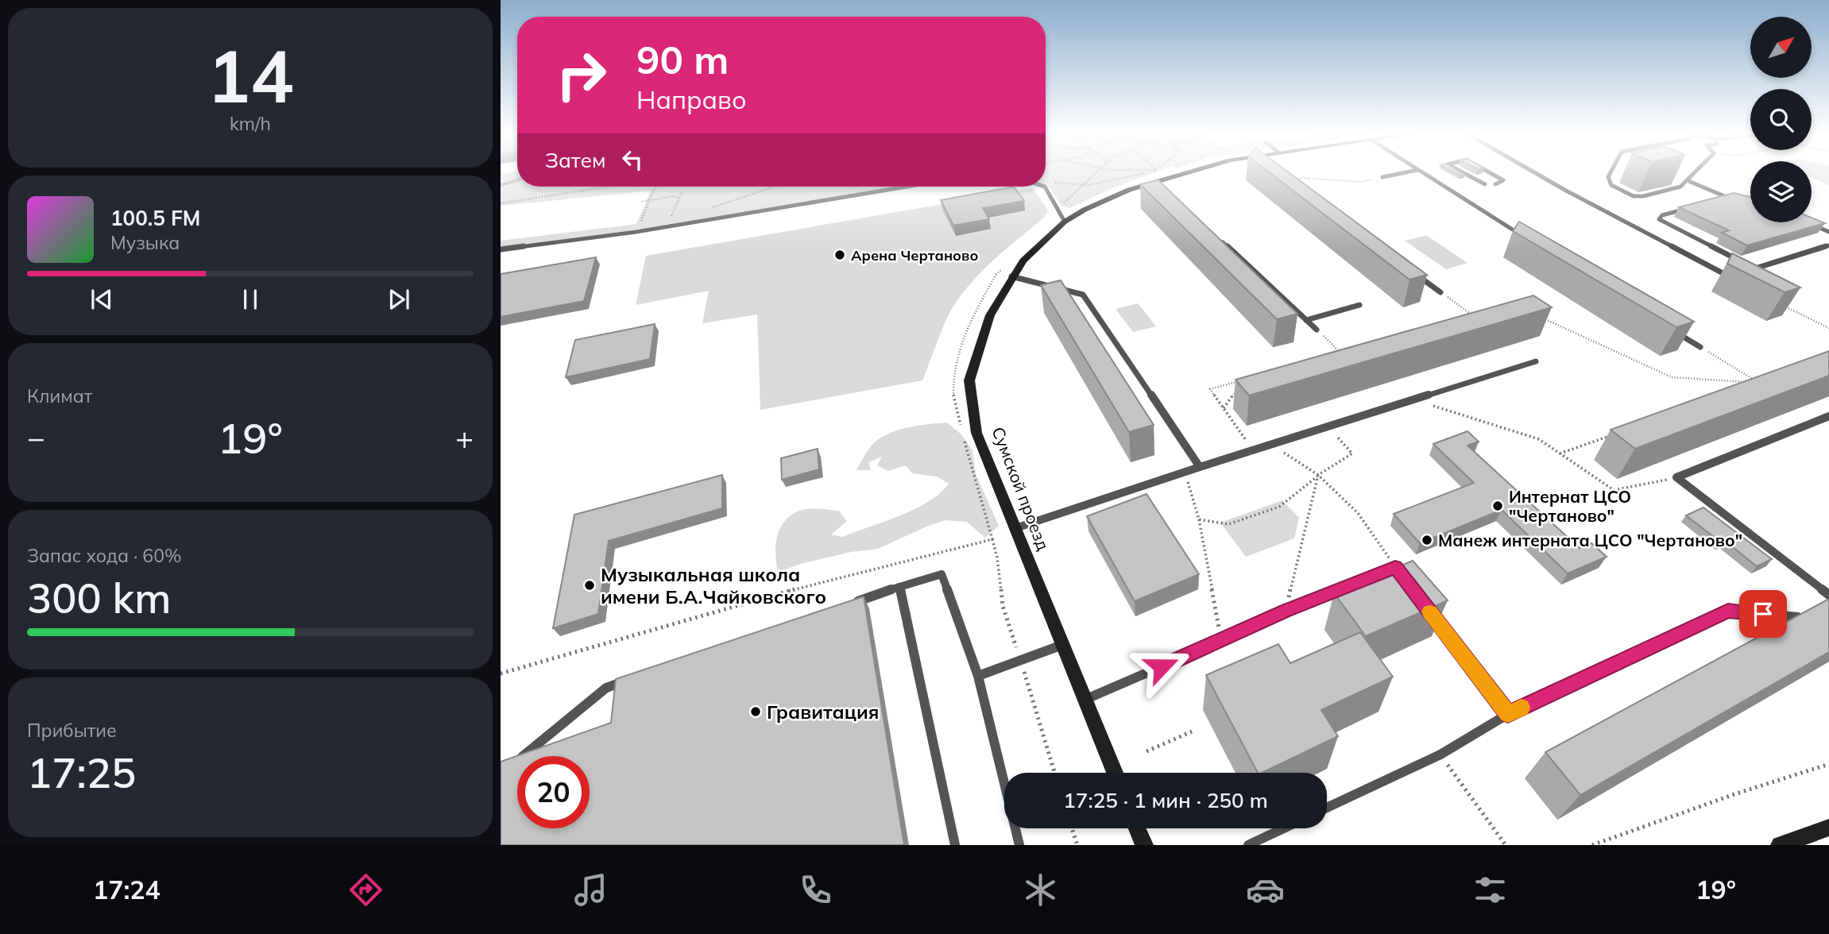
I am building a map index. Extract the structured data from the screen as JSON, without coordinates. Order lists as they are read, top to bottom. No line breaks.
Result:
{"streets":{"street":["Сумской проезд"]},"places":["Арена Чертаново","Интернат ЦСО \"Чертаново\"","Манеж интерната ЦСО \"Чертаново\"","Музыкальная школа имени Б.А.Чайковского","Гравитация"],"north":"top right","page":{"tile":[["14","km/h"],"Климат",["Запас хода · 60%","300 km"],["Прибытие","17:25"]],"turn":["90 m","Направо"],"then":"Затем","song":["100.5 FM","Музыка"],"heat":["−","19°","+"],"limit":"20","trip":"17:25 · 1 мин · 250 m","tabs":["17:24","19°"]}}
